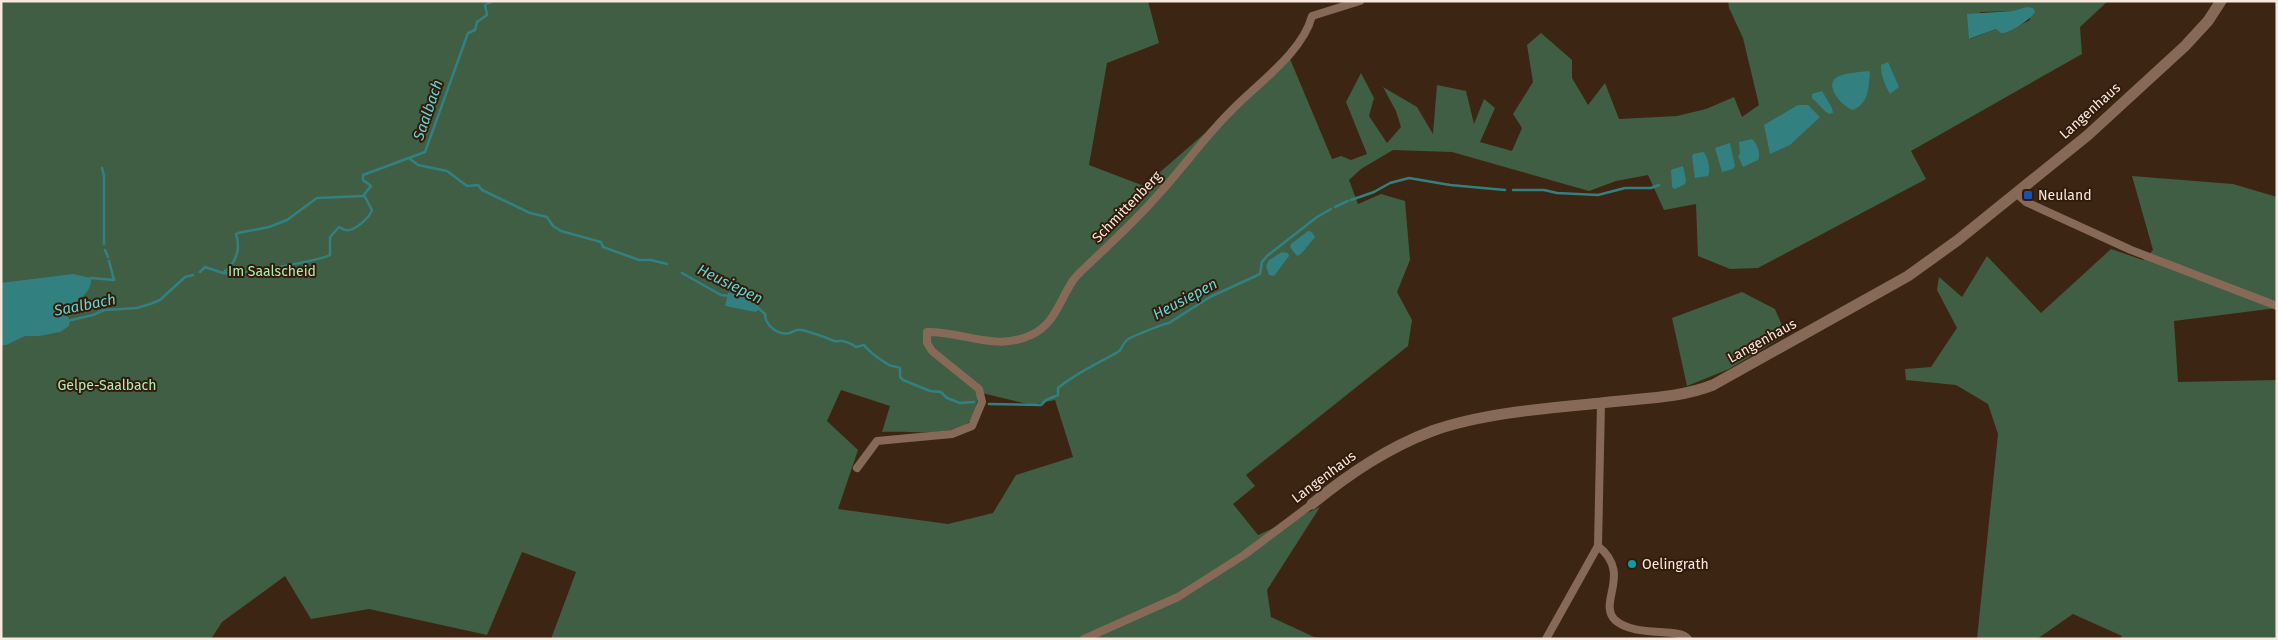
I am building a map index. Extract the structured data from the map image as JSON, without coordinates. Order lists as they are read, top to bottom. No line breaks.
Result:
{"streets":{"street":["Langenhaus","Schmittenberg"]},"water":["Saalbach","Heusiepen"],"parks":["Im Saalscheid","Gelpe-Saalbach"],"places":{"transit":["Neuland"],"other":["Oelingrath"]}}
